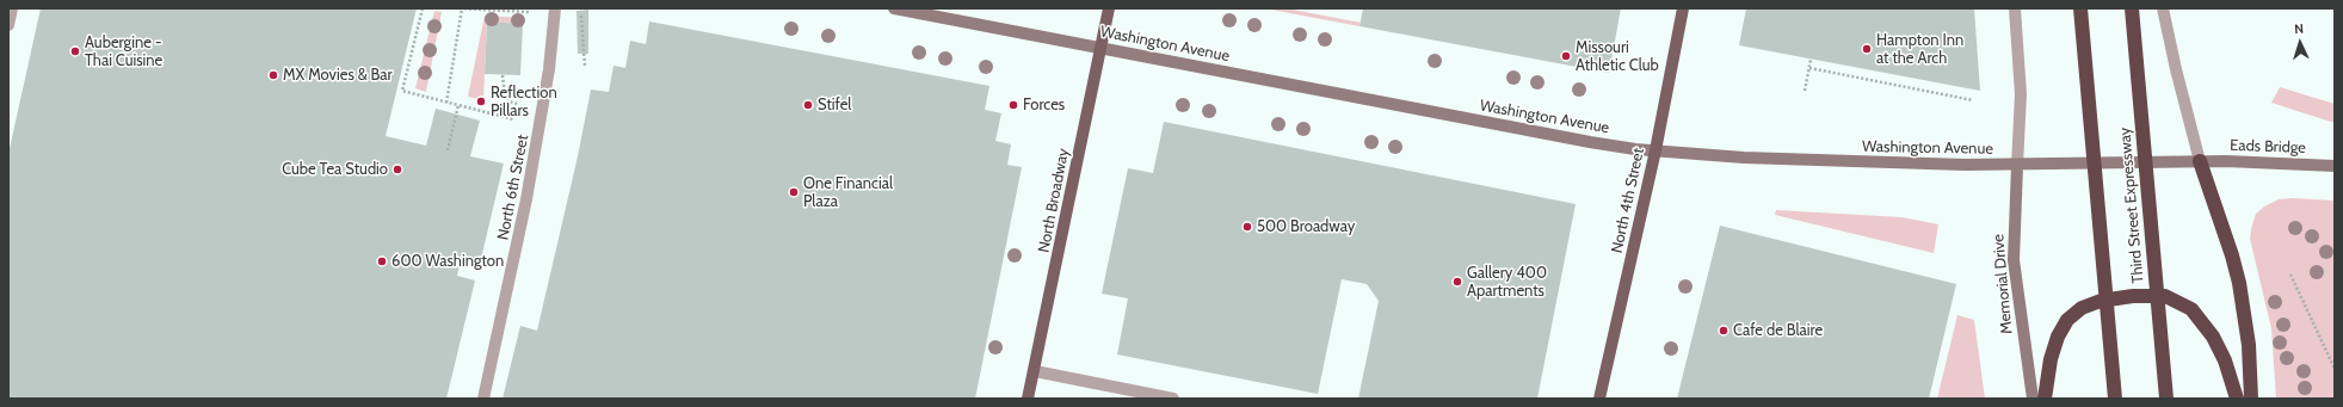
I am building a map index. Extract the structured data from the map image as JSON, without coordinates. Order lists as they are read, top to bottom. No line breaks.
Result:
{"streets":{"highway":["Third Street Expressway"],"main road":["Washington Avenue","Eads Bridge","North Broadway","North 4th Street","Memorial Drive"],"street":["North 6th Street"]},"crossings":[["Washington Avenue","Eads Bridge"],["Washington Avenue","North Broadway"],["Washington Avenue","North 4th Street"],["Washington Avenue","Memorial Drive"]],"places":["Hampton Inn at the Arch","Aubergine - Thai Cuisine","Missouri Athletic Club","MX Movies & Bar","Reflection Pillars","Stifel","Forces","Cube Tea Studio","One Financial Plaza","500 Broadway","600 Washington","Gallery 400 Apartments","Cafe de Blaire"],"north":"top"}
